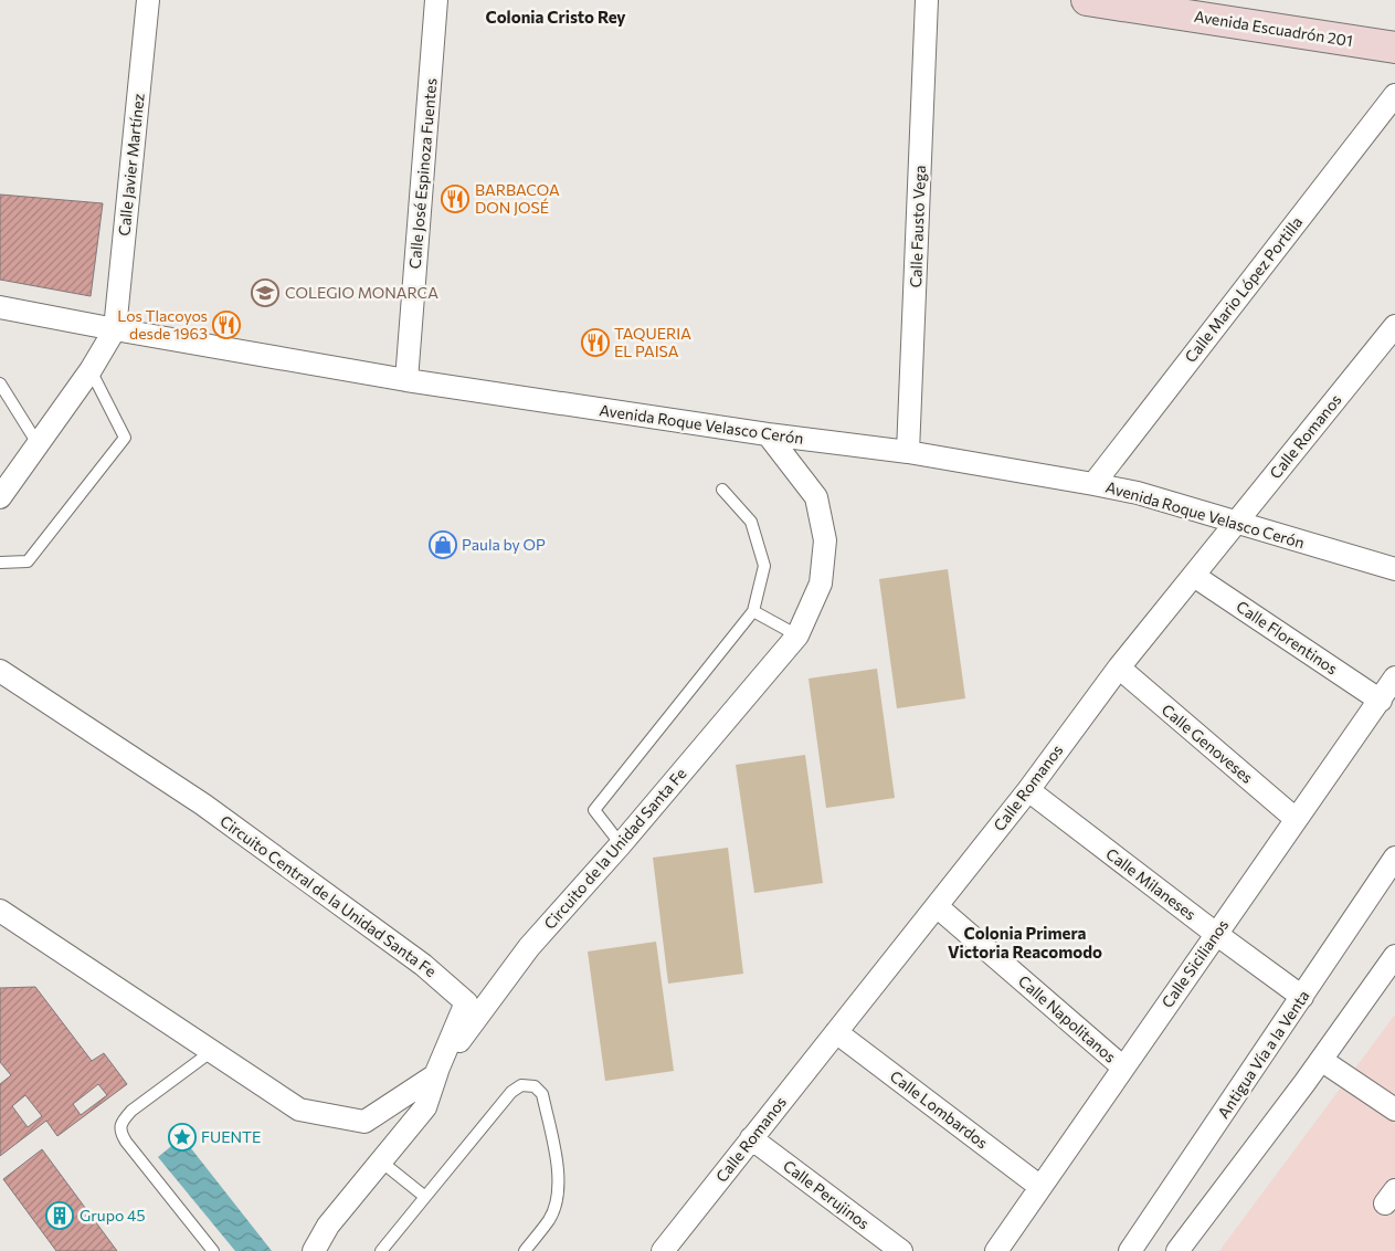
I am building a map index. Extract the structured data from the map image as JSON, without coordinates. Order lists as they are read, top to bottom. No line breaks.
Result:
{"streets":{"main road":["Avenida Escuadrón 201"],"street":["Calle Javier Martínez","Calle José Espinoza Fuentes","Calle Fausto Vega","Calle Mario López Portilla","Avenida Roque Velasco Cerón","Calle Romanos","Calle Florentinos","Calle Genoveses","Circuito de la Unidad Santa Fe","Calle Milaneses","Circuito Central de la Unidad Santa Fe","Calle Sicilianos","Calle Napolitanos","Antigua Vía a la Venta","Calle Lombardos","Calle Perujinos"]},"crossings":[["Calle Javier Martínez","Avenida Roque Velasco Cerón"],["Calle José Espinoza Fuentes","Avenida Roque Velasco Cerón"],["Calle Fausto Vega","Avenida Roque Velasco Cerón"],["Calle Mario López Portilla","Avenida Roque Velasco Cerón"],["Avenida Roque Velasco Cerón","Calle Romanos"],["Avenida Roque Velasco Cerón","Circuito de la Unidad Santa Fe"],["Calle Romanos","Calle Florentinos"],["Calle Romanos","Calle Genoveses"],["Calle Romanos","Calle Milaneses"],["Calle Romanos","Calle Napolitanos"],["Calle Romanos","Calle Lombardos"],["Calle Romanos","Calle Perujinos"],["Calle Florentinos","Calle Sicilianos"],["Calle Genoveses","Calle Sicilianos"],["Circuito de la Unidad Santa Fe","Circuito Central de la Unidad Santa Fe"],["Calle Milaneses","Calle Sicilianos"],["Calle Milaneses","Antigua Vía a la Venta"],["Calle Sicilianos","Calle Napolitanos"],["Calle Sicilianos","Calle Lombardos"]],"districts":["Colonia Cristo Rey","Colonia Primera Victoria Reacomodo"],"places":{"restaurant":["BARBACOA DON JOSÉ","Los Tlacoyos desde 1963","TAQUERIA EL PAISA"],"school or university":["COLEGIO MONARCA"],"shop":["Paula by OP"],"place":["FUENTE"],"building":["Grupo 45"]}}
